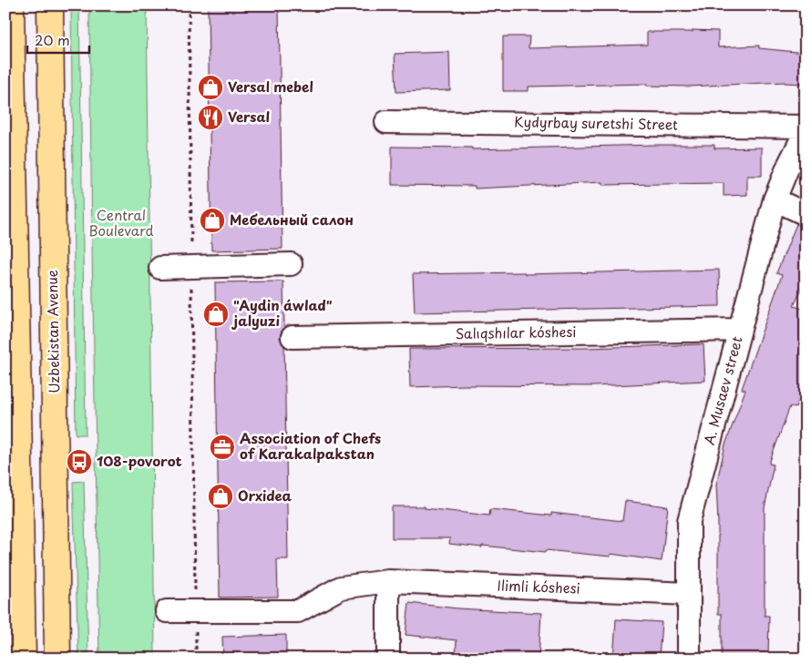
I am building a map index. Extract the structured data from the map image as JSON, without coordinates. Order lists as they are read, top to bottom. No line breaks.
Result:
{"streets":{"main road":["Uzbekistan Avenue"],"street":["Kydyrbay suretshi Street","Salıqshılar kóshesi","A. Musaev street","Ilimli kóshesi"]},"crossings":[["Salıqshılar kóshesi","A. Musaev street"],["A. Musaev street","Ilimli kóshesi"]],"parks":["Central Boulevard"],"places":{"shop":["Versal mebel","Мебельный салон","\"Aydin áwlad\" jalyuzi","Orxidea"],"restaurant":["Versal"],"office":["Association of Chefs of Karakalpakstan"],"bus stop":["108-povorot"]},"scale_bar":"20 m"}
